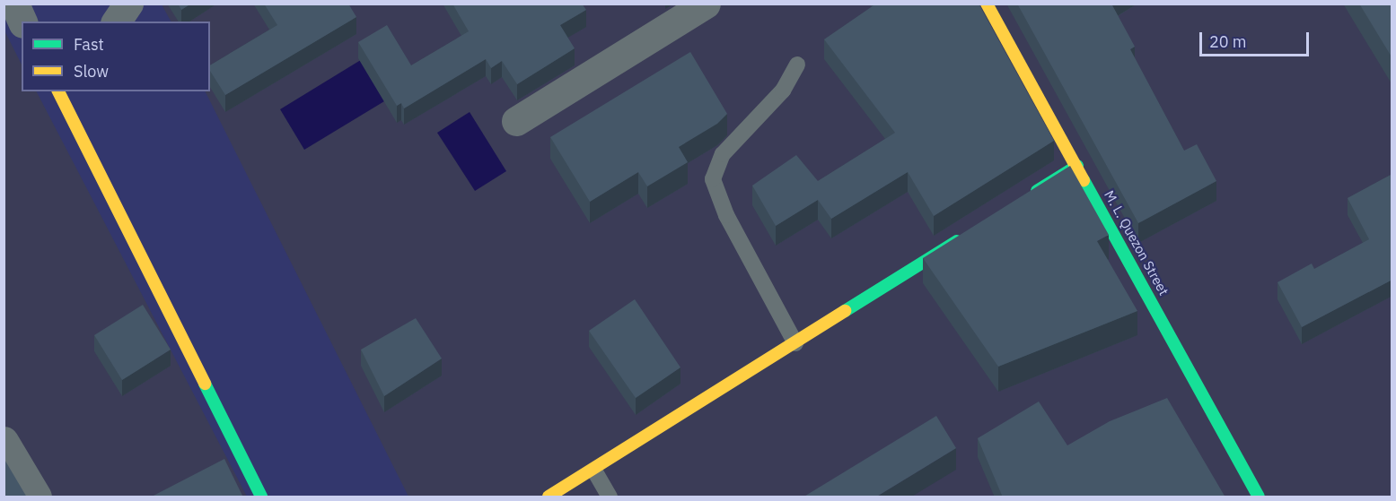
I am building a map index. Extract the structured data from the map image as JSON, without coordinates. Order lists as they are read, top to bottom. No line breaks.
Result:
{"streets":{"street":["M. L. Quezon Street"]},"legend":["Fast","Slow"],"scale_bar":"20 m"}
